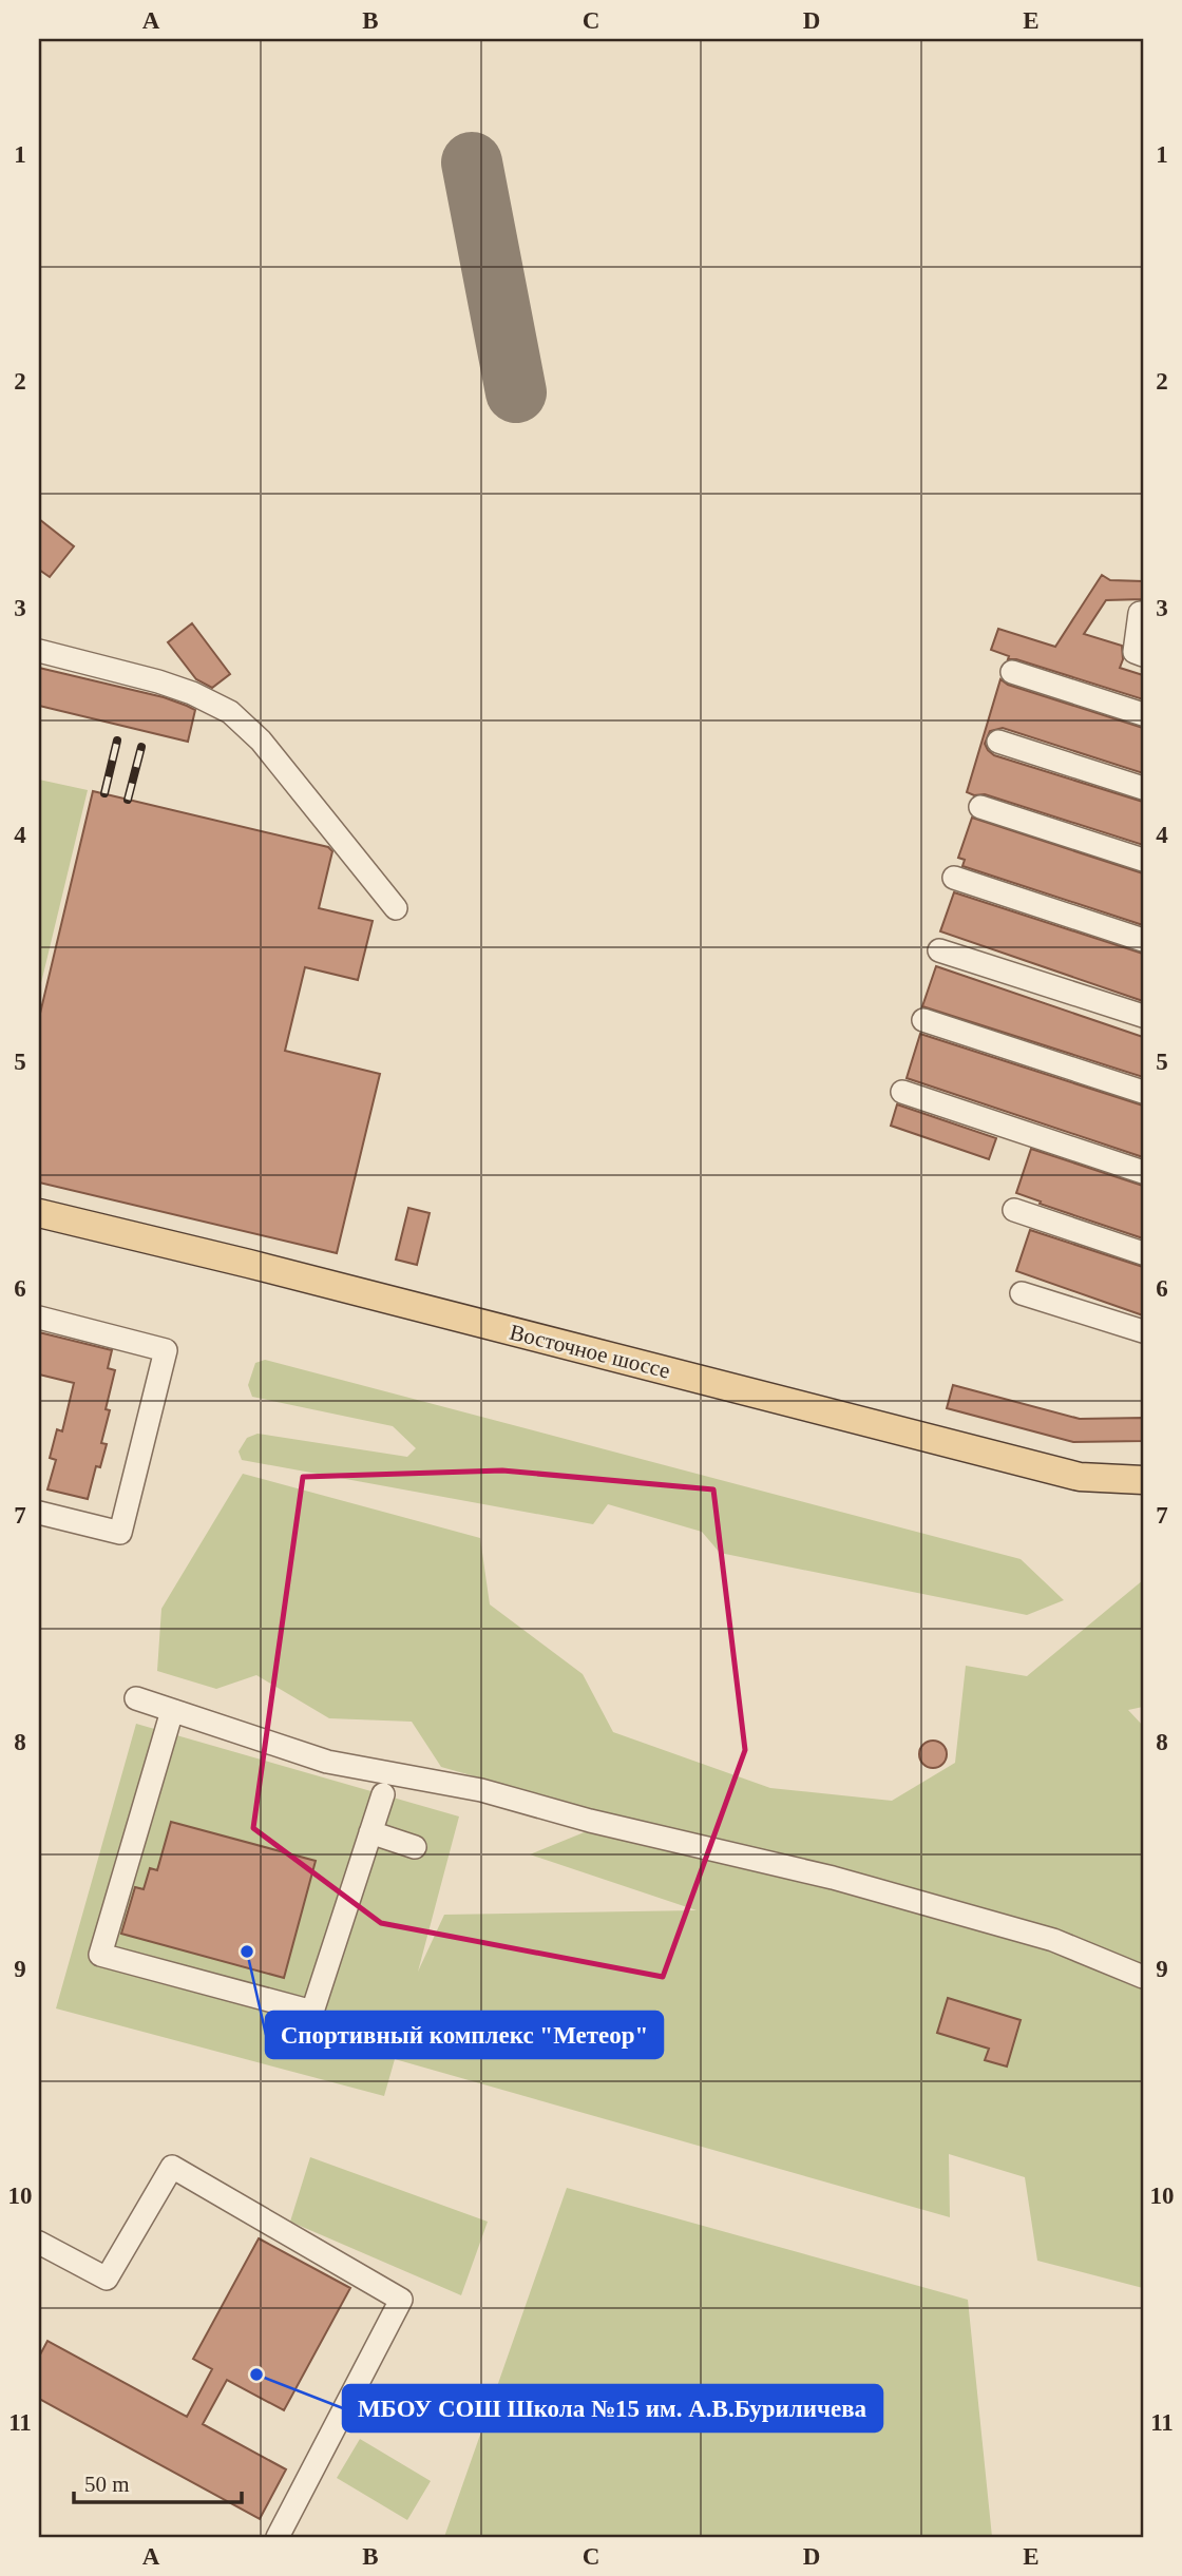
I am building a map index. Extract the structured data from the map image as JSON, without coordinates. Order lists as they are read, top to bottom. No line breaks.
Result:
{"streets":{"main road":["Восточное шоссе"]},"places":["Спортивный комплекс \"Метеор\"","МБОУ СОШ Школа №15 им. А.В.Буриличева"],"scale_bar":"50 m","grid":{"columns":["A","B","C","D","E"],"rows":["1","2","3","4","5","6","7","8","9","10","11"]}}
